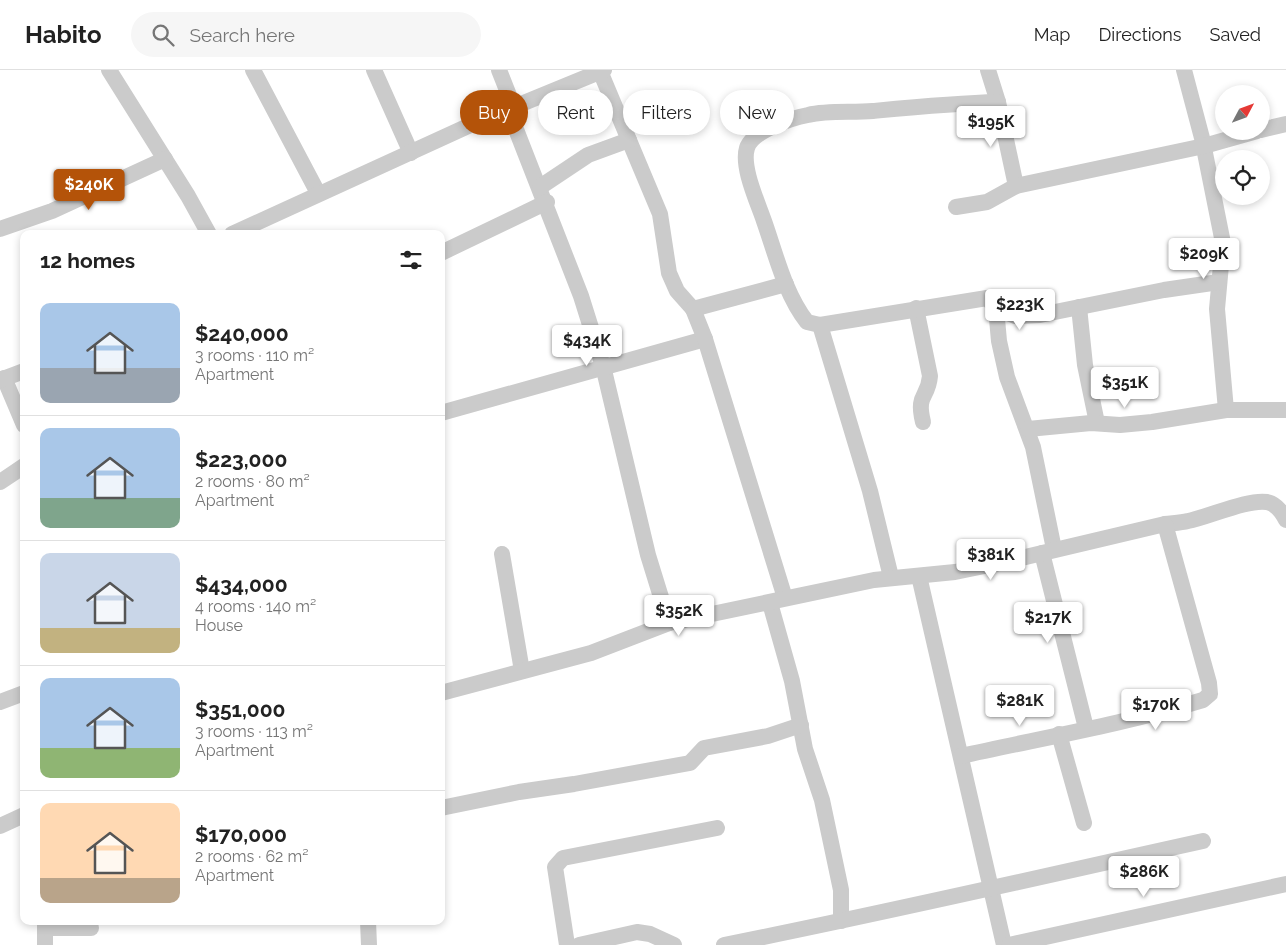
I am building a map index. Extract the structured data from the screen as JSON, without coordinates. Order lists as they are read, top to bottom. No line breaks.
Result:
{"north":"top right","page":{"header":"Habito","search":"Search here","nav":["Map","Directions","Saved"],"chip":["Buy","Rent","Filters","New"],"price":["$195K","$240K","$209K","$223K","$434K","$351K","$381K","$352K","$217K","$281K","$170K","$286K"],"heading":"12 homes","list":[{"name":"$240,000","note":"3 rooms · 110 m² · Apartment"},{"name":"$223,000","note":"2 rooms · 80 m² · Apartment"},{"name":"$434,000","note":"4 rooms · 140 m² · House"},{"name":"$351,000","note":"3 rooms · 113 m² · Apartment"},{"name":"$170,000","note":"2 rooms · 62 m² · Apartment"}]}}
